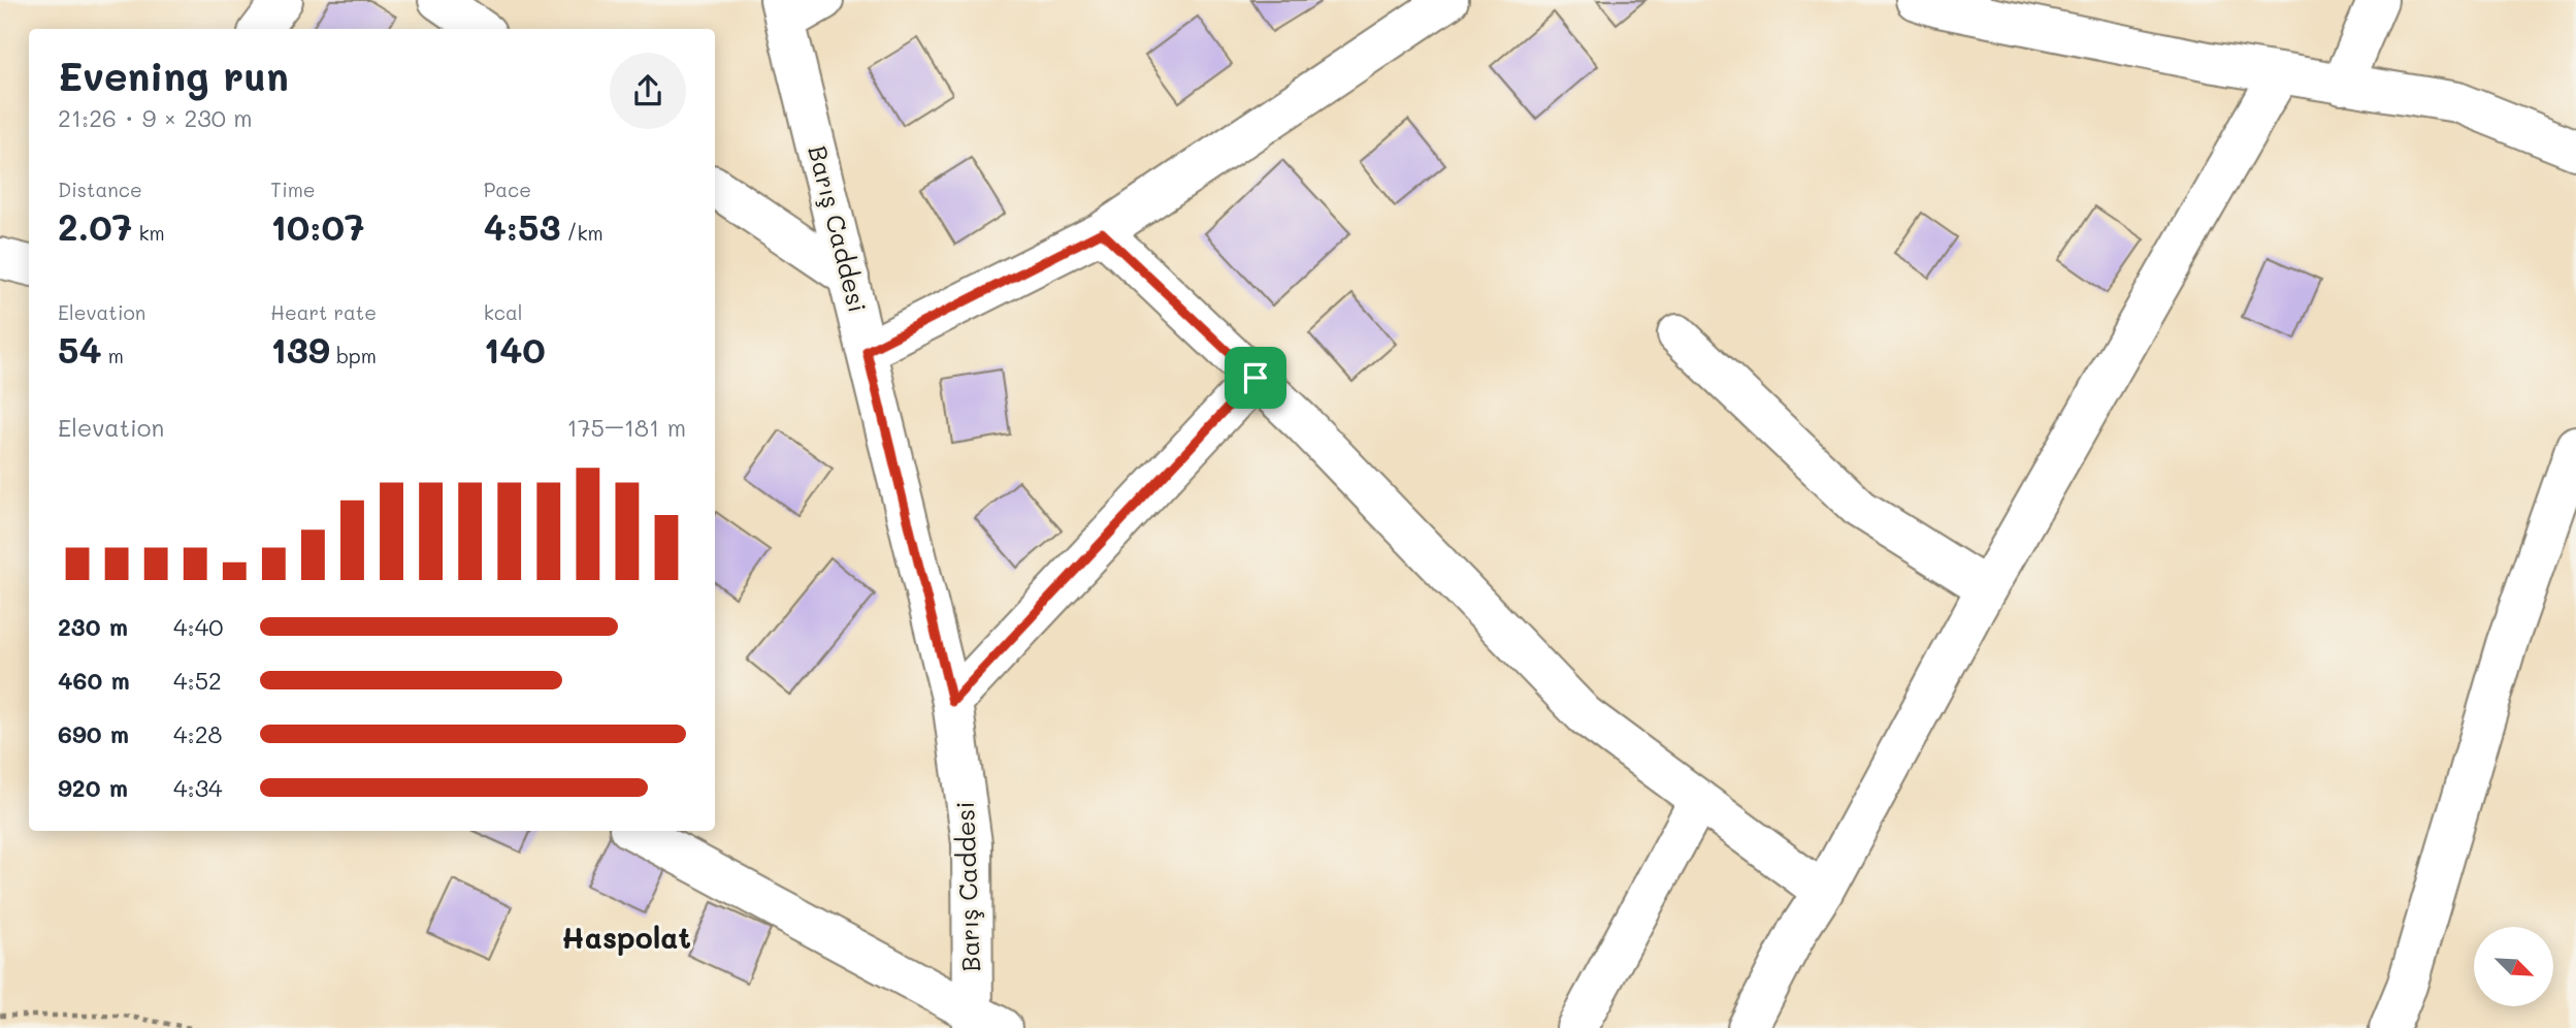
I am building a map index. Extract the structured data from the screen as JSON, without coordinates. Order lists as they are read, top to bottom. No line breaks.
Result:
{"streets":{"street":["Barış Caddesi"]},"districts":["Haspolat"],"north":"bottom right","page":{"heading":["Evening run","21:26 · 9 × 230 m"],"stats":[["Distance","2.07 km"],["Time","10:07"],["Pace","4:53 /km"],["Elevation","54 m"],["Heart rate","139 bpm"],["kcal","140"]],"chart":["Elevation","175–181 m"],"list":[{"name":"230 m","note":"4:40"},{"name":"460 m","note":"4:52"},{"name":"690 m","note":"4:28"},{"name":"920 m","note":"4:34"}]}}
